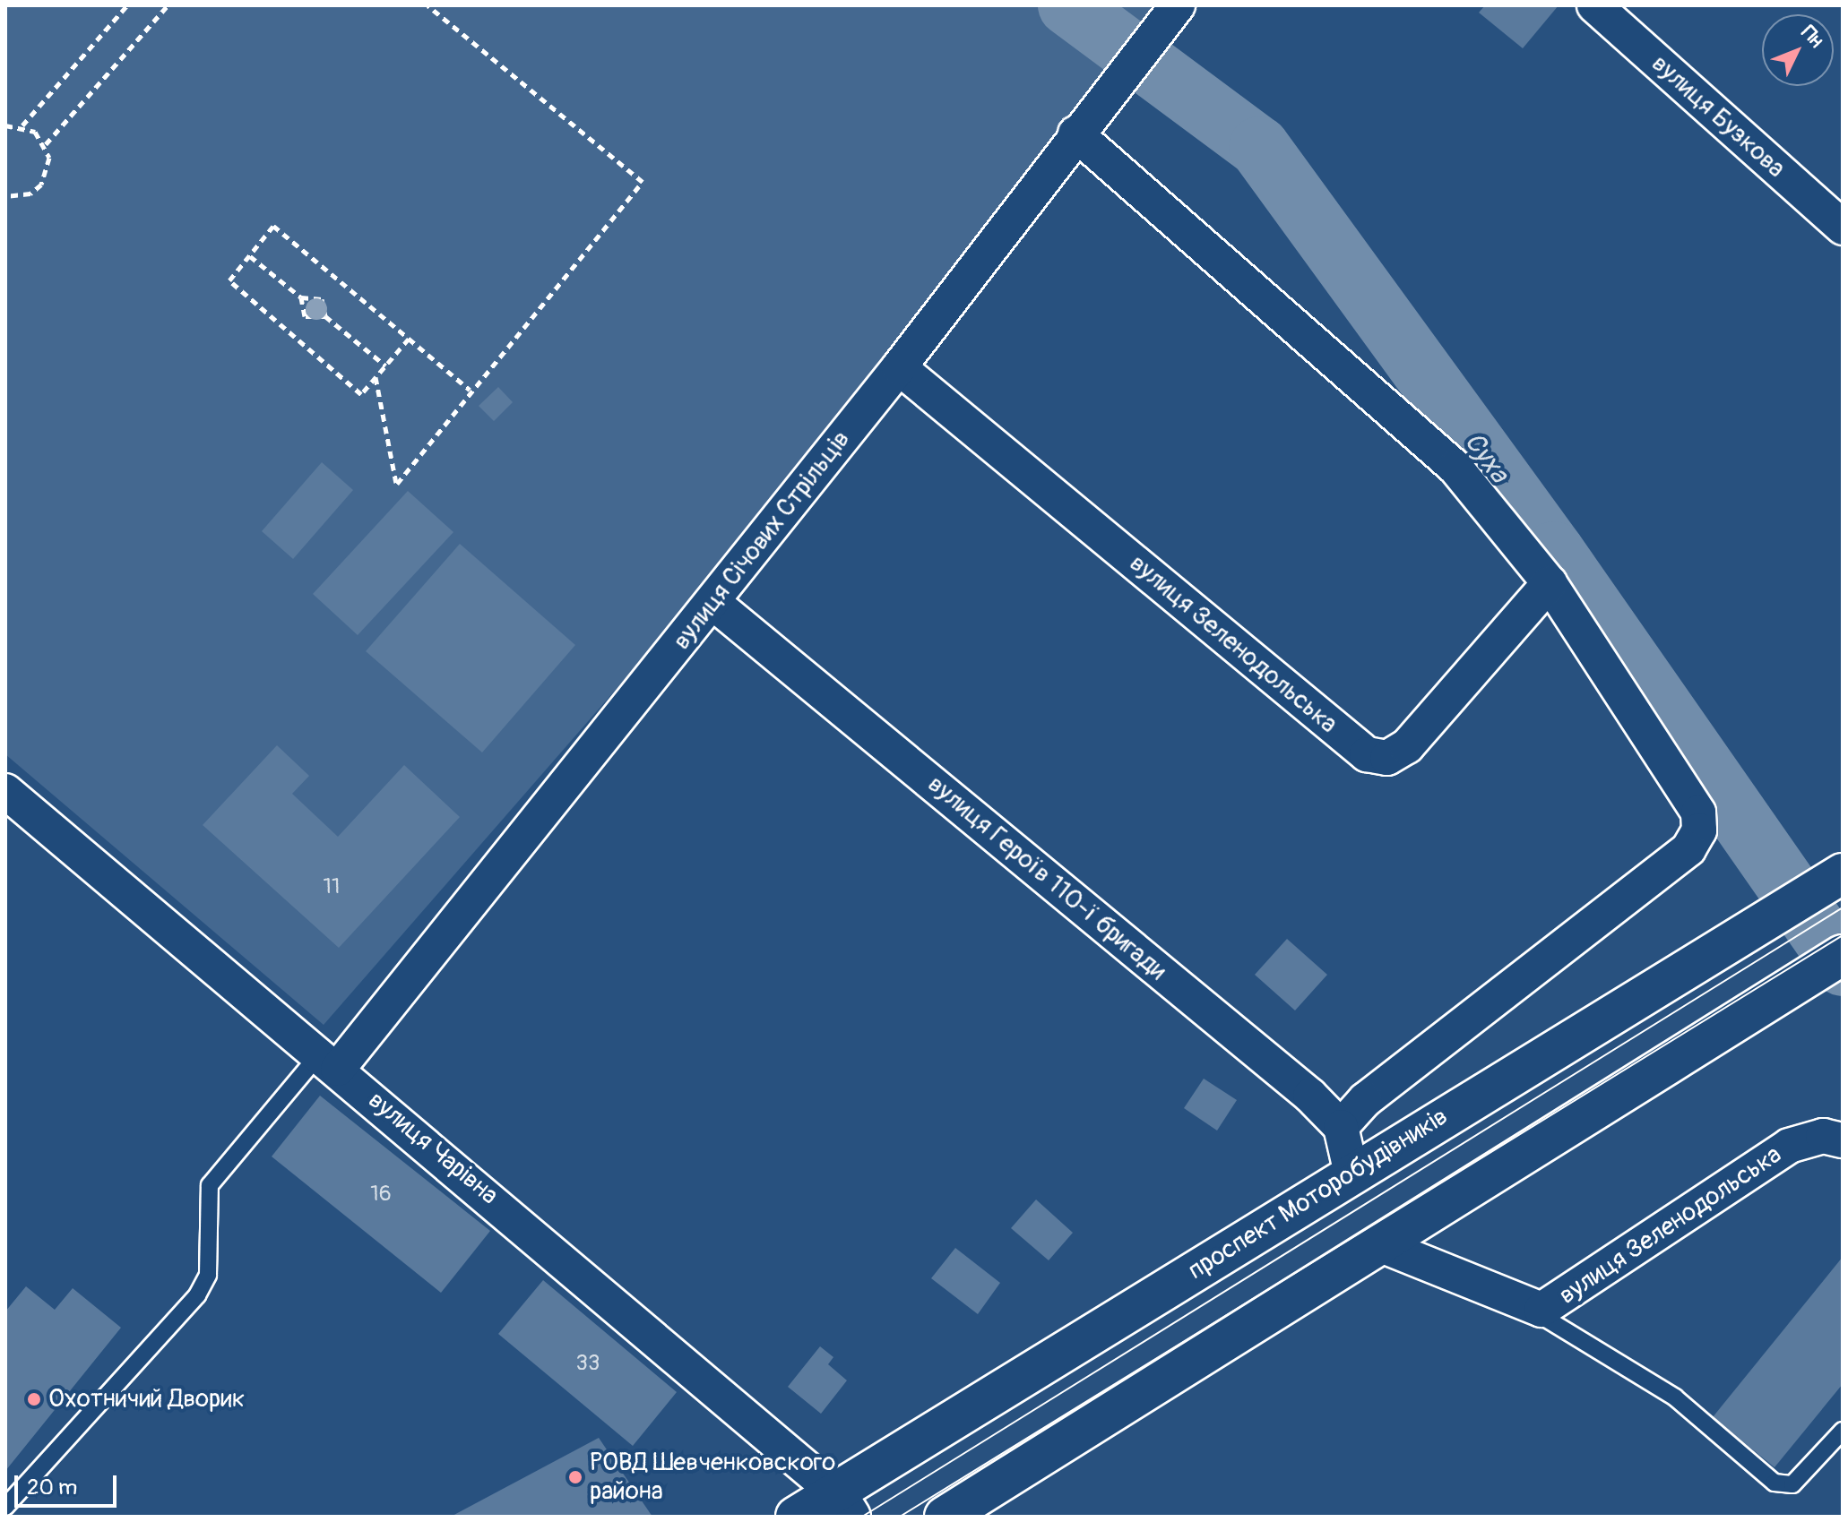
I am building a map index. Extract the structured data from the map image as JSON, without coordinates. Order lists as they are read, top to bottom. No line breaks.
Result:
{"streets":{"main road":["проспект Моторобудівників"],"street":["вулиця Бузкова","вулиця Січових Стрільців","вулиця Зеленодольська","вулиця Героїв 110-ї бригади","вулиця Чарівна"]},"crossings":[["вулиця Січових Стрільців","вулиця Зеленодольська"],["вулиця Січових Стрільців","вулиця Героїв 110-ї бригади"],["вулиця Січових Стрільців","вулиця Чарівна"],["вулиця Чарівна","проспект Моторобудівників"]],"water":["Суха"],"places":["Охотничий Дворик","РОВД Шевченковского района"],"house_numbers":["11","16","33"],"scale_bar":"20 m","north":"top right"}
